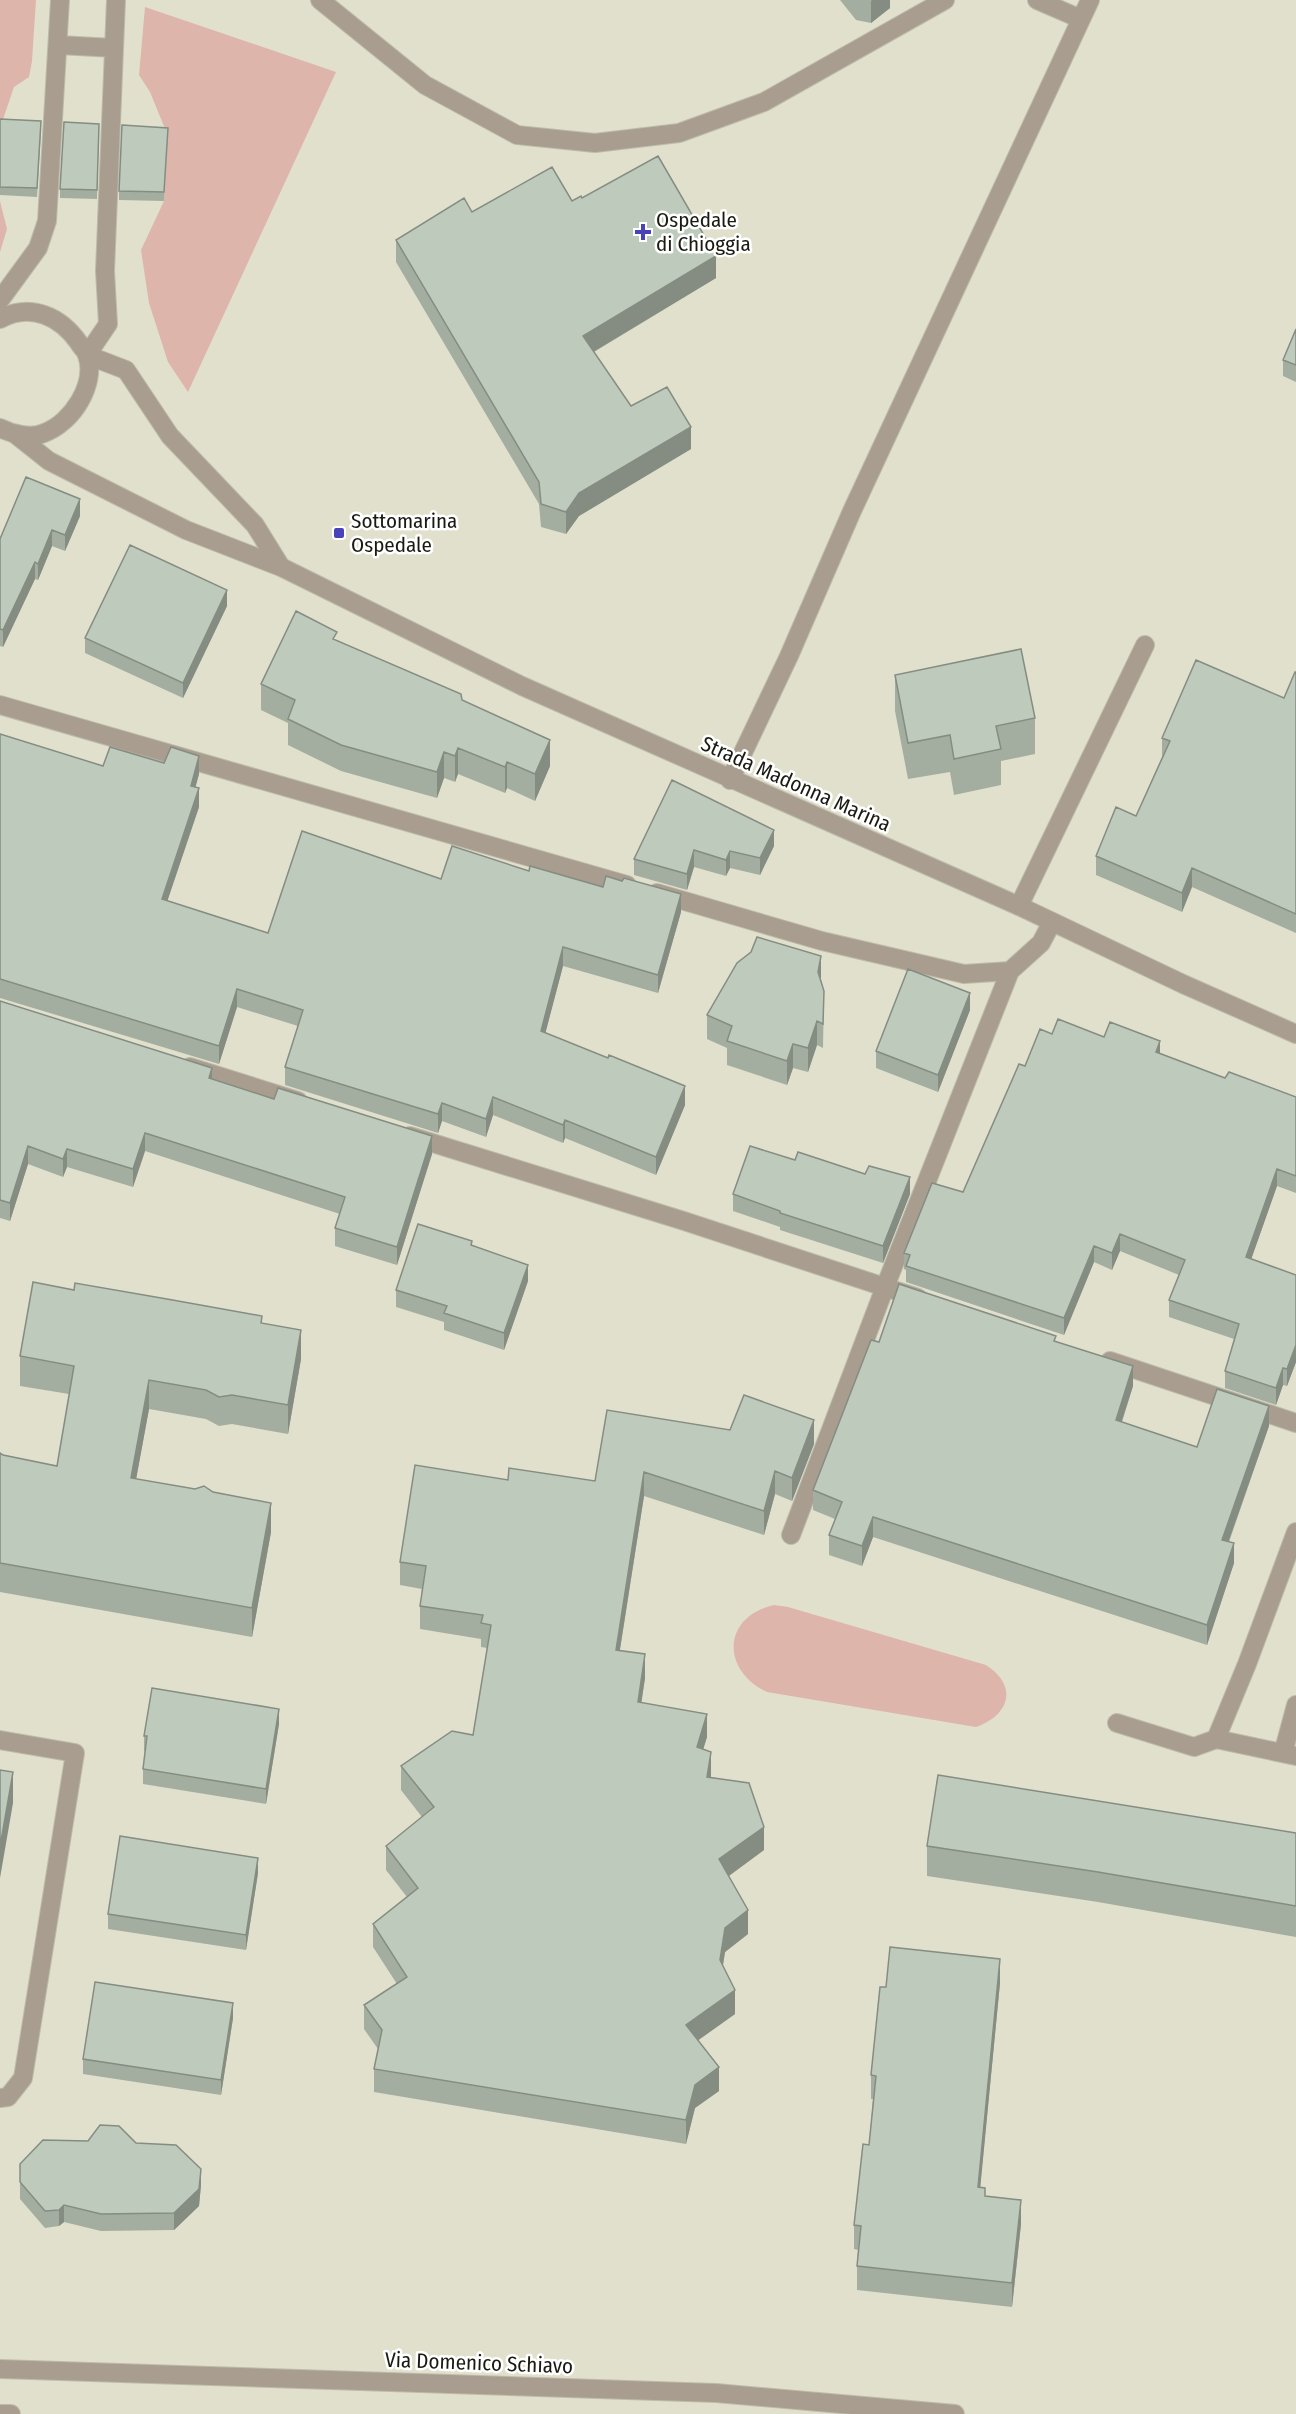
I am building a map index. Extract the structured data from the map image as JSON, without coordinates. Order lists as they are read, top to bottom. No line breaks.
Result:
{"streets":{"street":["Strada Madonna Marina","Via Domenico Schiavo"]},"places":{"health":["Ospedale di Chioggia"],"transit":["Sottomarina Ospedale"]}}
